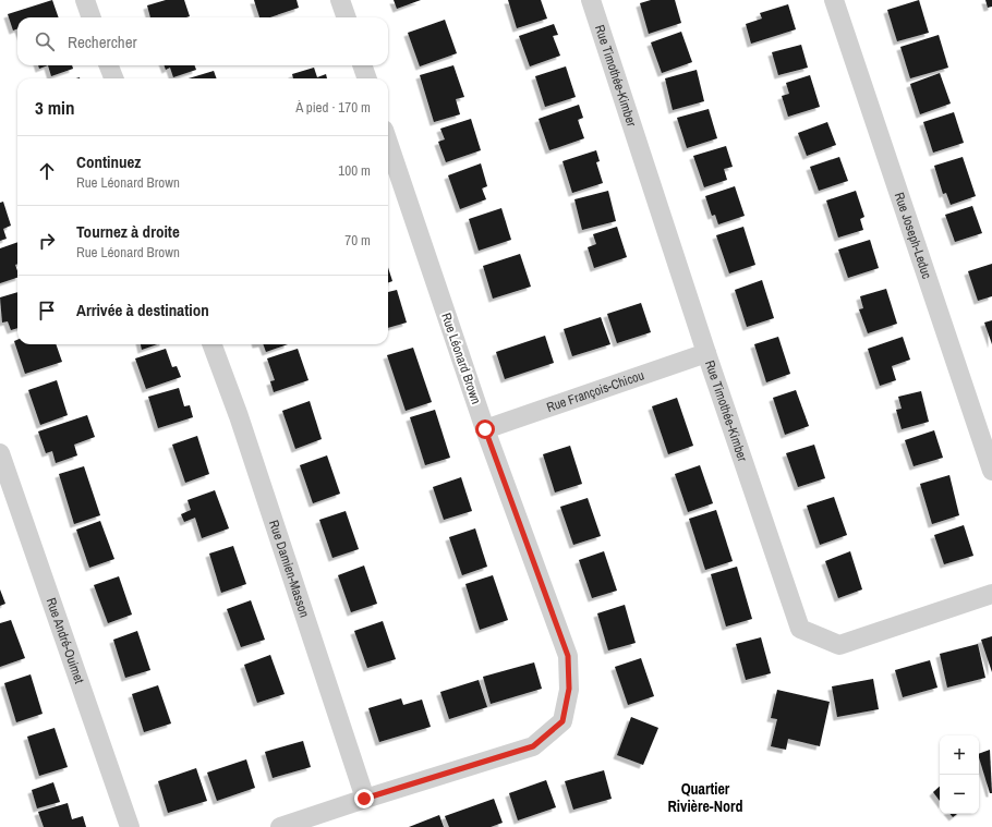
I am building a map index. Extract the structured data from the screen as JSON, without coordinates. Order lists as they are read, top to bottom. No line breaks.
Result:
{"streets":{"street":["Rue Timothée-Kimber","Rue Joseph-Leduc","Rue Léonard Brown","Rue François-Chicou","Rue Damien-Masson","Rue André-Ouimet"]},"crossings":[["Rue Timothée-Kimber","Rue François-Chicou"],["Rue Léonard Brown","Rue François-Chicou"],["Rue Léonard Brown","Rue Damien-Masson"]],"districts":["Quartier Rivière-Nord"],"page":{"search":"Rechercher","heading":["3 min","À pied · 170 m"],"list":[["Continuez","Rue Léonard Brown","100 m"],["Tournez à droite","Rue Léonard Brown","70 m"],"Arrivée à destination"],"map_buttons":["+","−"]}}
